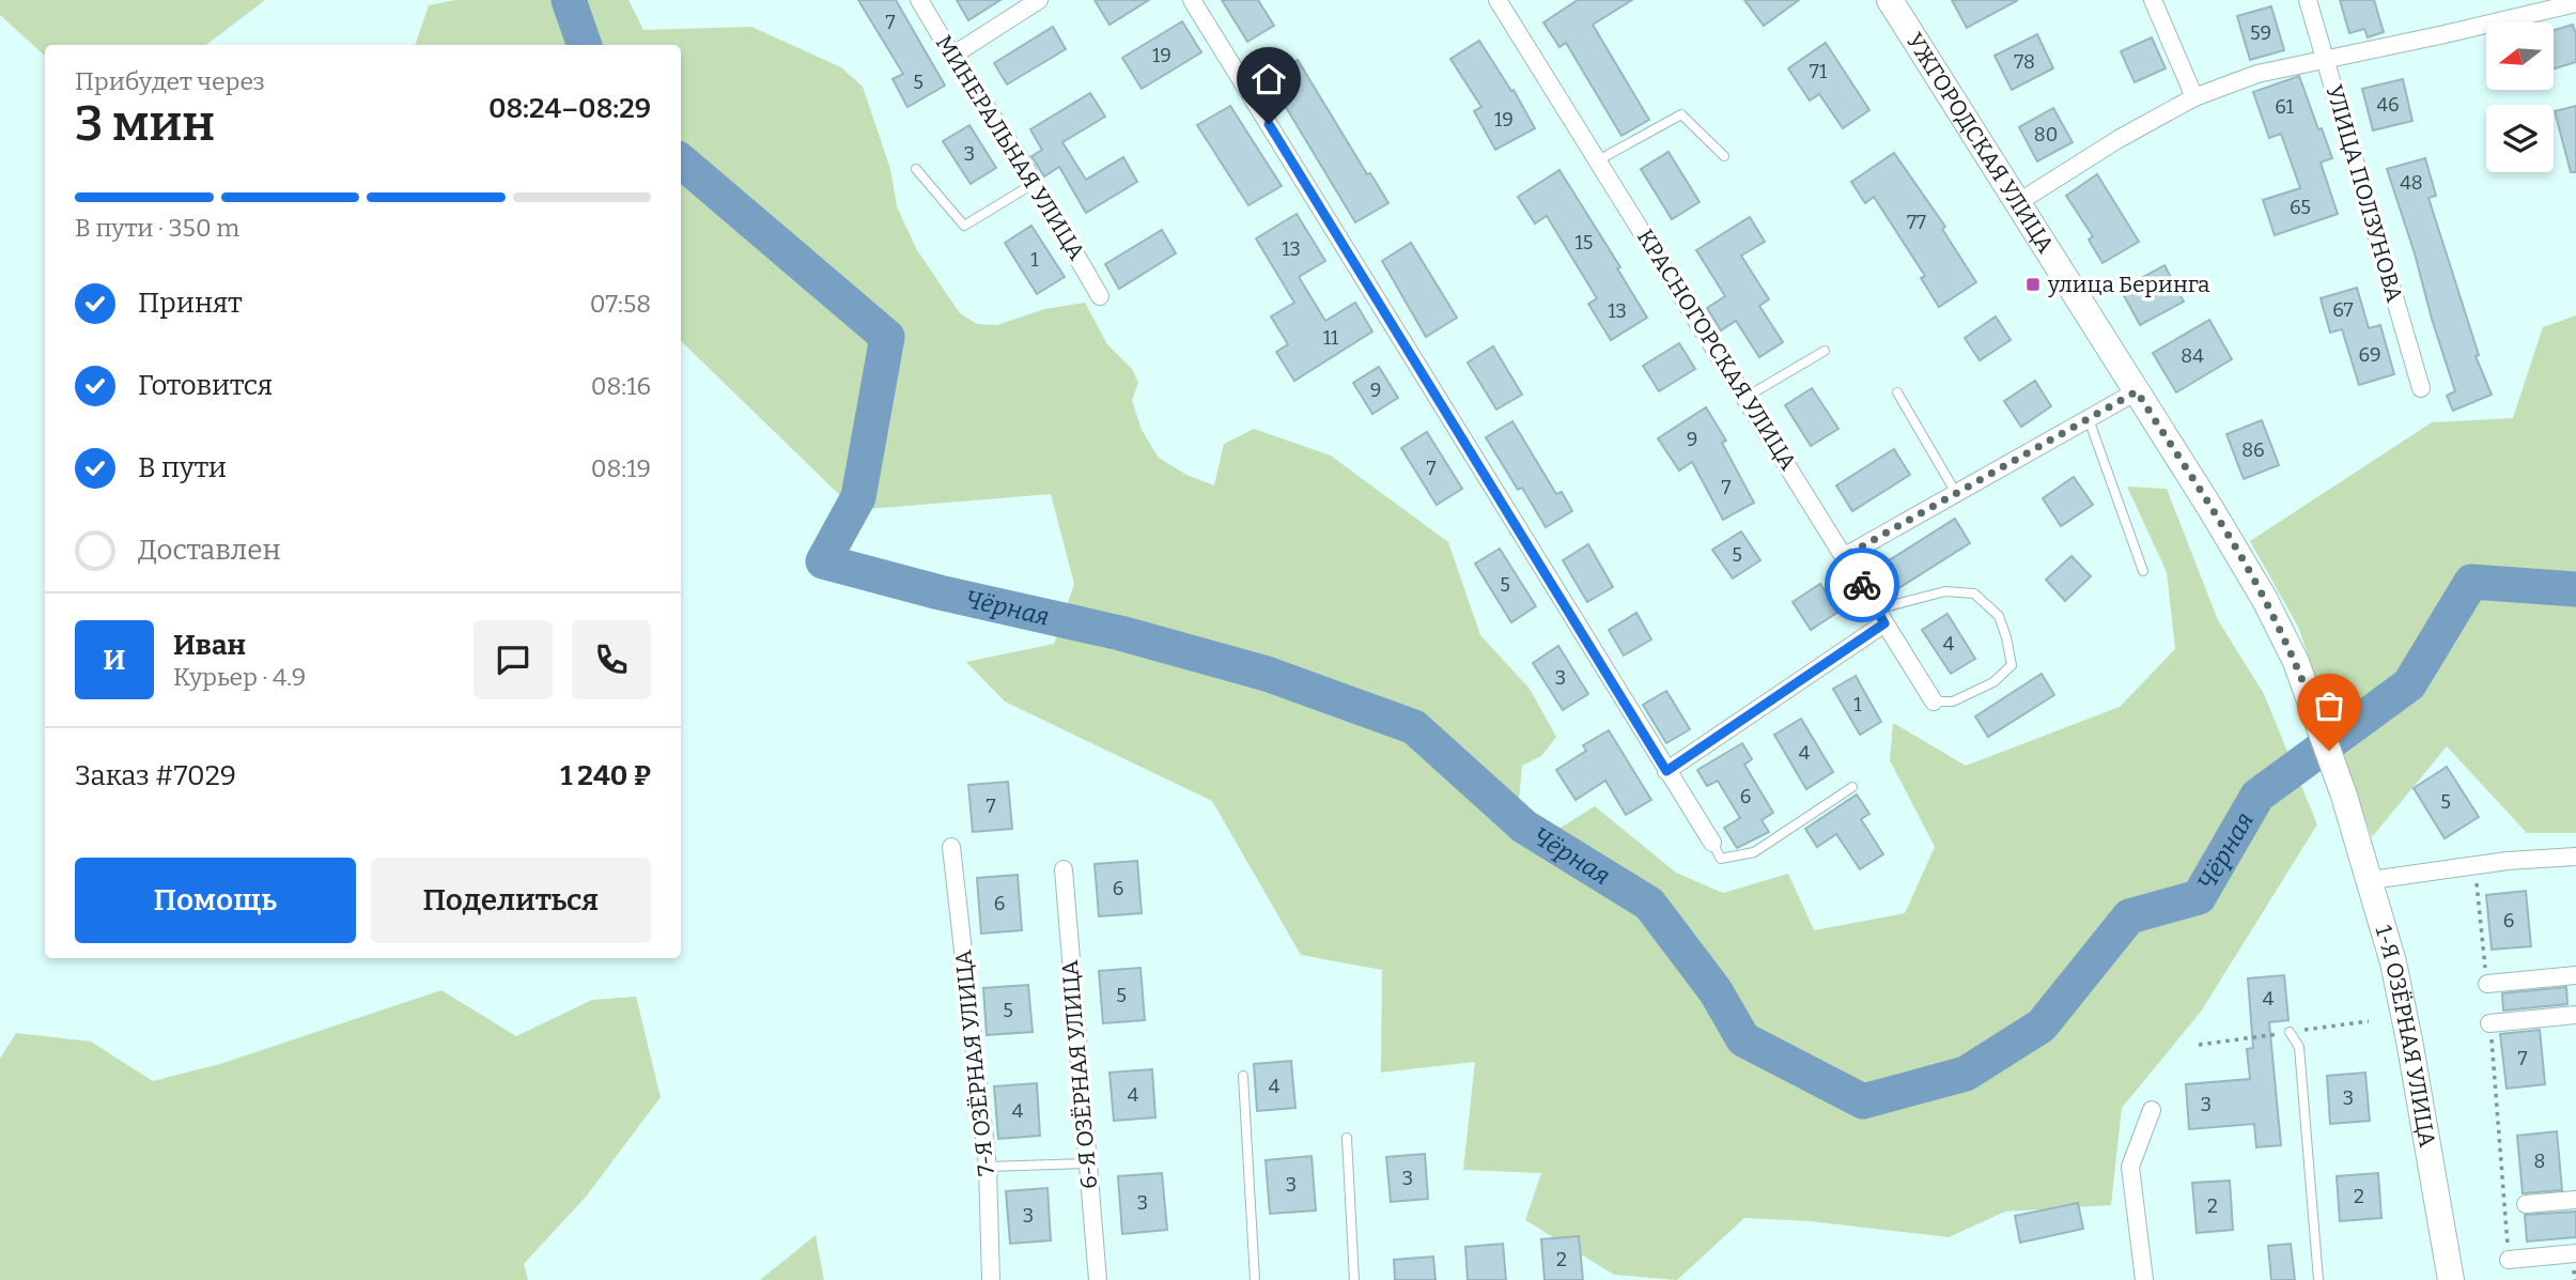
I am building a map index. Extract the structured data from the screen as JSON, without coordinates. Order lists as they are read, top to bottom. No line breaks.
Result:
{"streets":{"main road":["УЖГОРОДСКАЯ УЛИЦА","1-Я ОЗЁРНАЯ УЛИЦА"],"street":["МИНЕРАЛЬНАЯ УЛИЦА","УЛИЦА ПОЛЗУНОВА","КРАСНОГОРСКАЯ УЛИЦА","7-Я ОЗЁРНАЯ УЛИЦА","6-Я ОЗЁРНАЯ УЛИЦА"]},"crossings":[["УЖГОРОДСКАЯ УЛИЦА","1-Я ОЗЁРНАЯ УЛИЦА"]],"water":["Чёрная"],"places":{"transit":["улица Беринга"]},"house_numbers":["7","59","19","78","71","5","46","61","19","80","3","48","65","77","15","13","1","67","13","11","69","84","9","9","86","7","7","5","5","4","3","1","4","6","5","7","6","6","6","5","4","5","7","4","4","3","3","4","8","3","3","2","3","2","3","2"],"north":"left","page":{"heading":["3 мин","Прибудет через","08:24–08:29"],"panel":["Иван","Курьер · 4.9","Заказ #7029","1 240 ₽"],"bar":"В пути · 350 m","list":[["Принят","07:58"],["Готовится","08:16"],["В пути","08:19"],"Доставлен"],"round":"И","buttons":["Помощь","Поделиться"]}}
